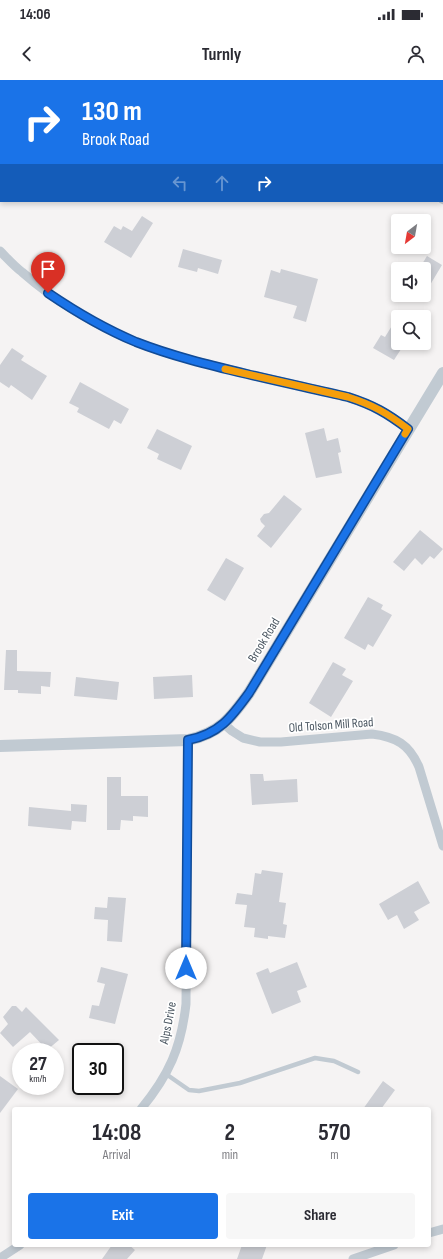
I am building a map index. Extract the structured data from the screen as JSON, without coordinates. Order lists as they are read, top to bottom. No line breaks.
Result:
{"streets":{"street":["Brook Road","Old Tolson Mill Road","Alps Drive"]},"crossings":[["Brook Road","Old Tolson Mill Road"],["Brook Road","Alps Drive"]],"north":"bottom left","page":{"status":"14:06","header":"Turnly","turn":["130 m","Brook Road"],"speed":"27 km/h","limit":"30","eta":["14:08","Arrival","2","min","570","m"],"buttons":["Exit","Share"]}}
